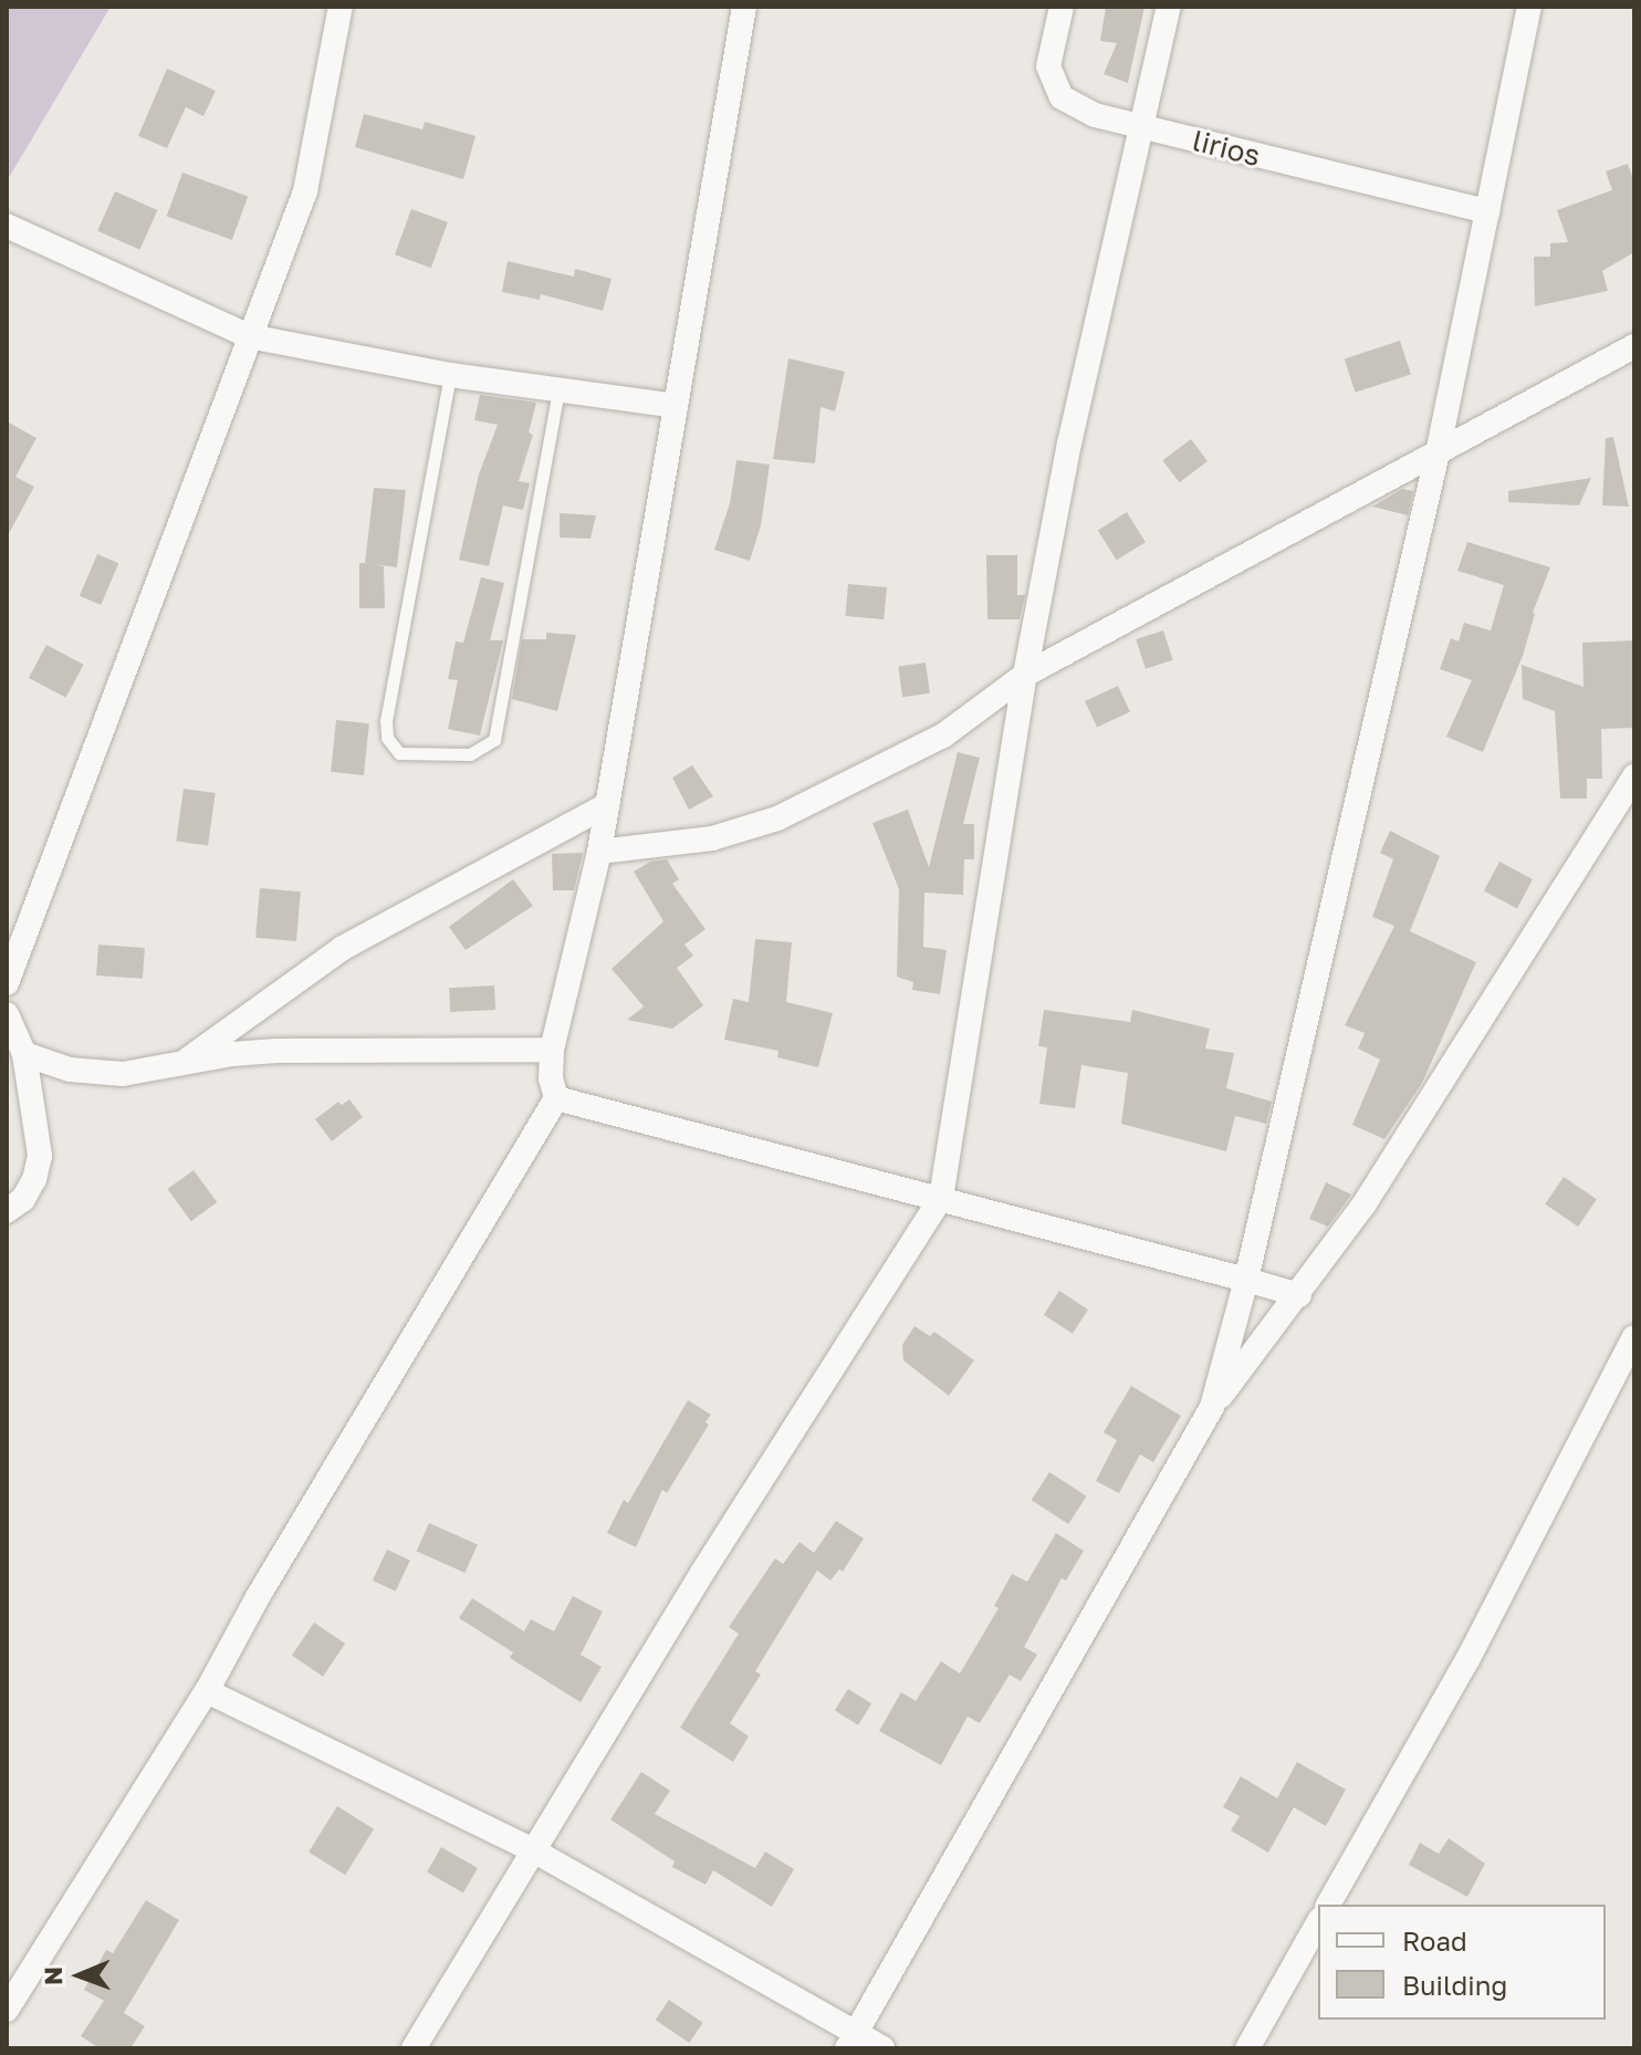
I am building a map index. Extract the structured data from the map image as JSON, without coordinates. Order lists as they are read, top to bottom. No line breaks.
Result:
{"streets":{"street":["lirios"]},"legend":["Road","Building"],"north":"left"}
